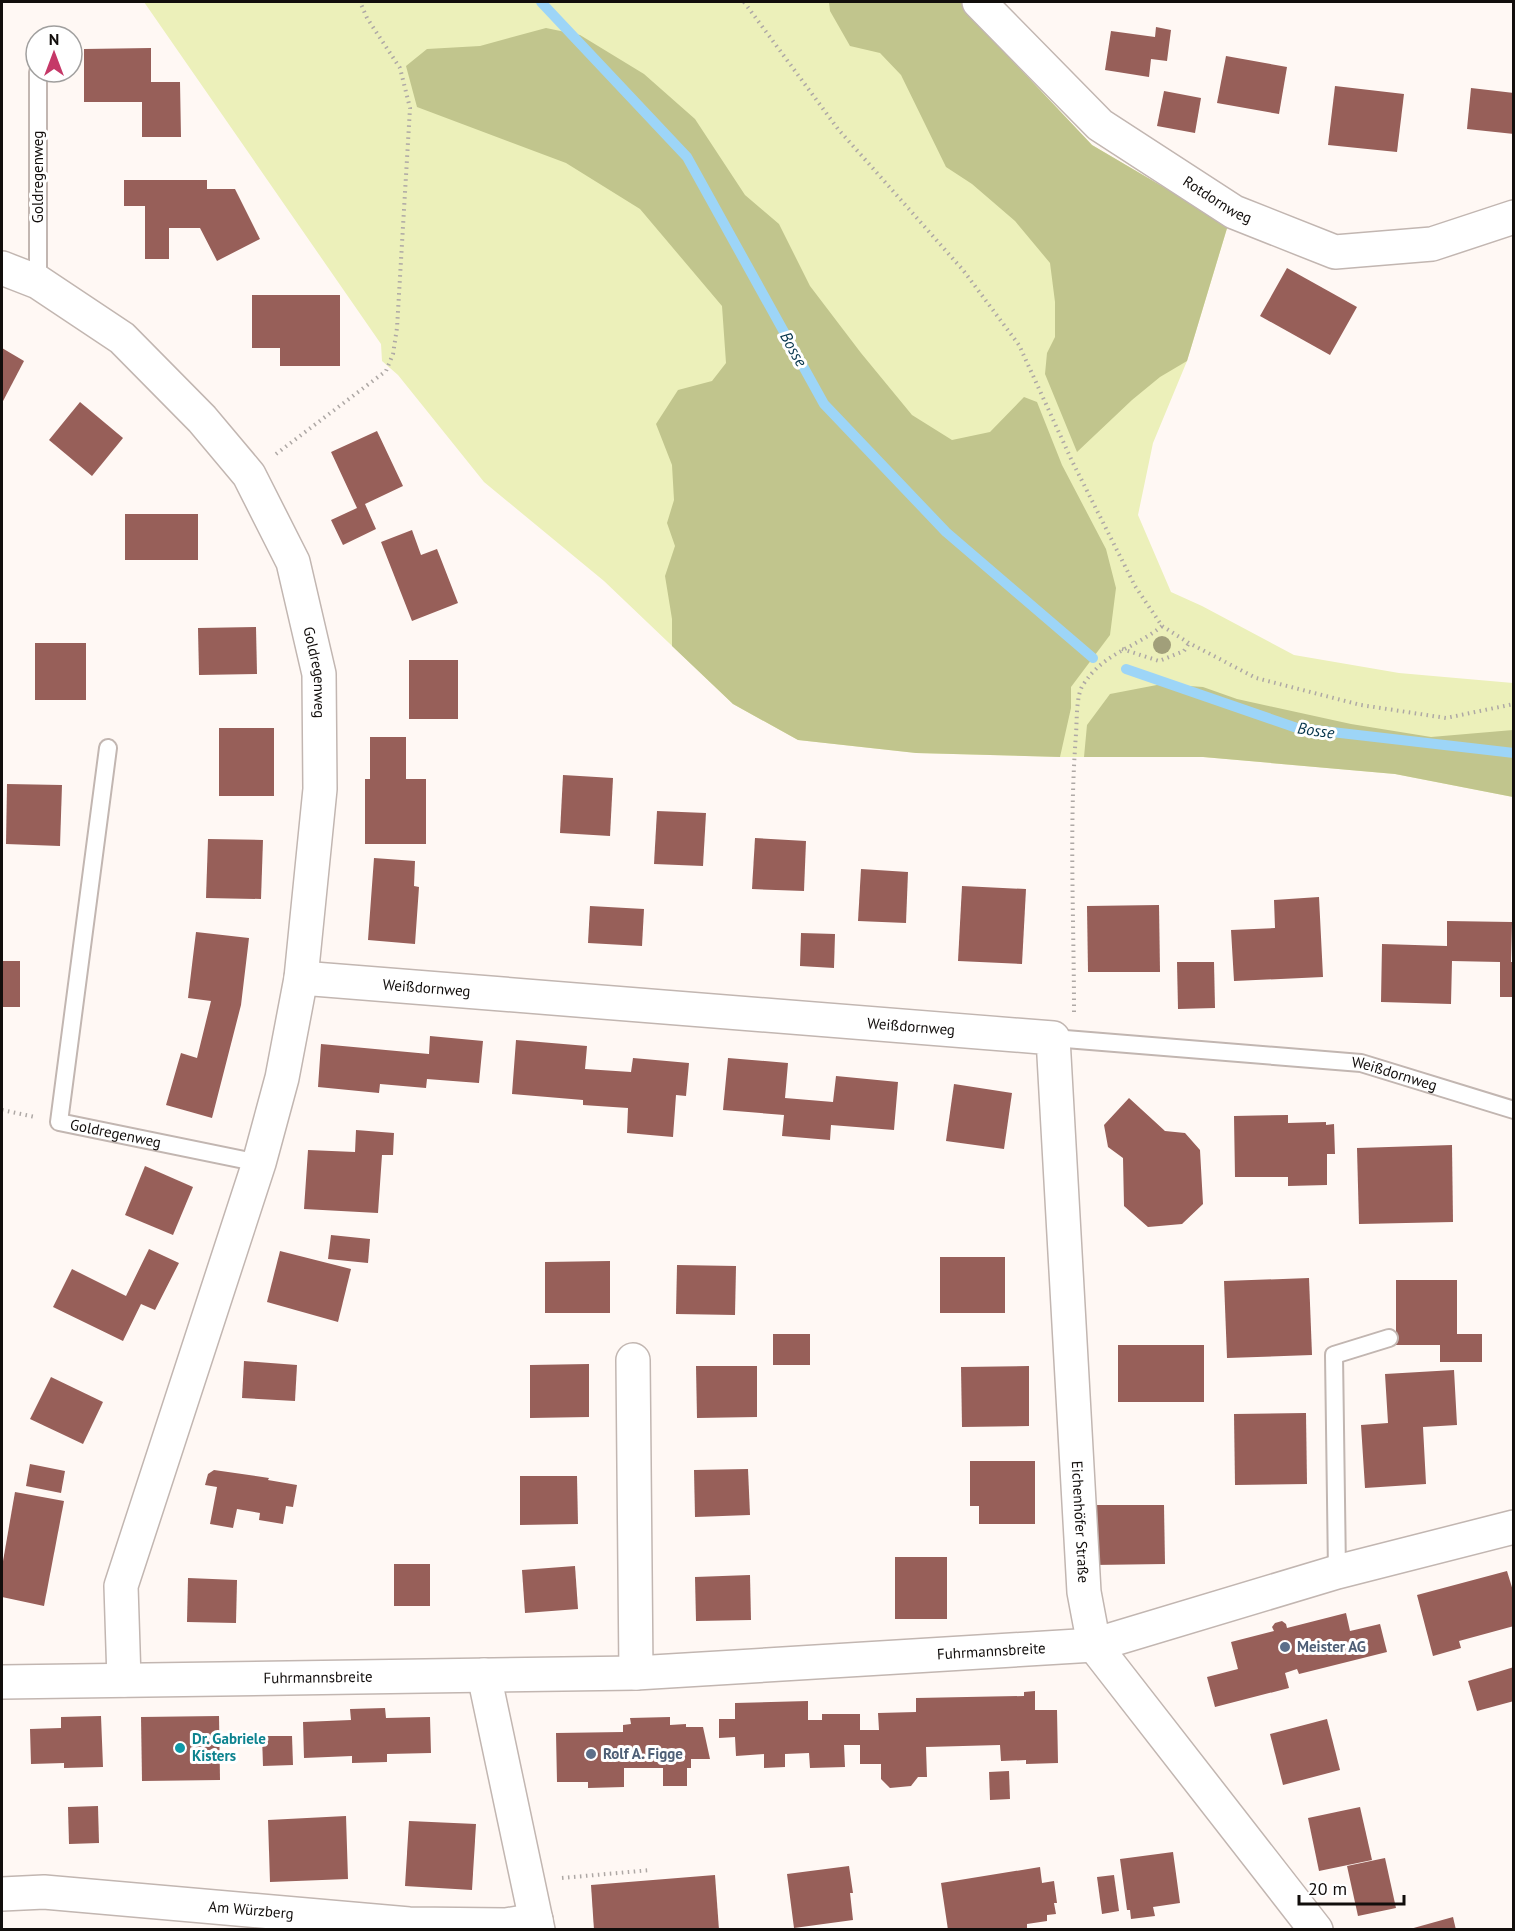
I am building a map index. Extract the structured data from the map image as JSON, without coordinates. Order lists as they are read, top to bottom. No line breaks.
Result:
{"streets":{"street":["Goldregenweg","Rotdornweg","Weißdornweg","Eichenhöfer Straße","Fuhrmannsbreite","Am Würzberg"]},"crossings":[["Goldregenweg","Weißdornweg"],["Goldregenweg","Fuhrmannsbreite"],["Weißdornweg","Eichenhöfer Straße"],["Eichenhöfer Straße","Fuhrmannsbreite"],["Fuhrmannsbreite","Am Würzberg"]],"water":["Bosse"],"places":["Meister AG","Dr. Gabriele Kisters","Rolf A. Figge"],"scale_bar":"20 m","north":"top"}
